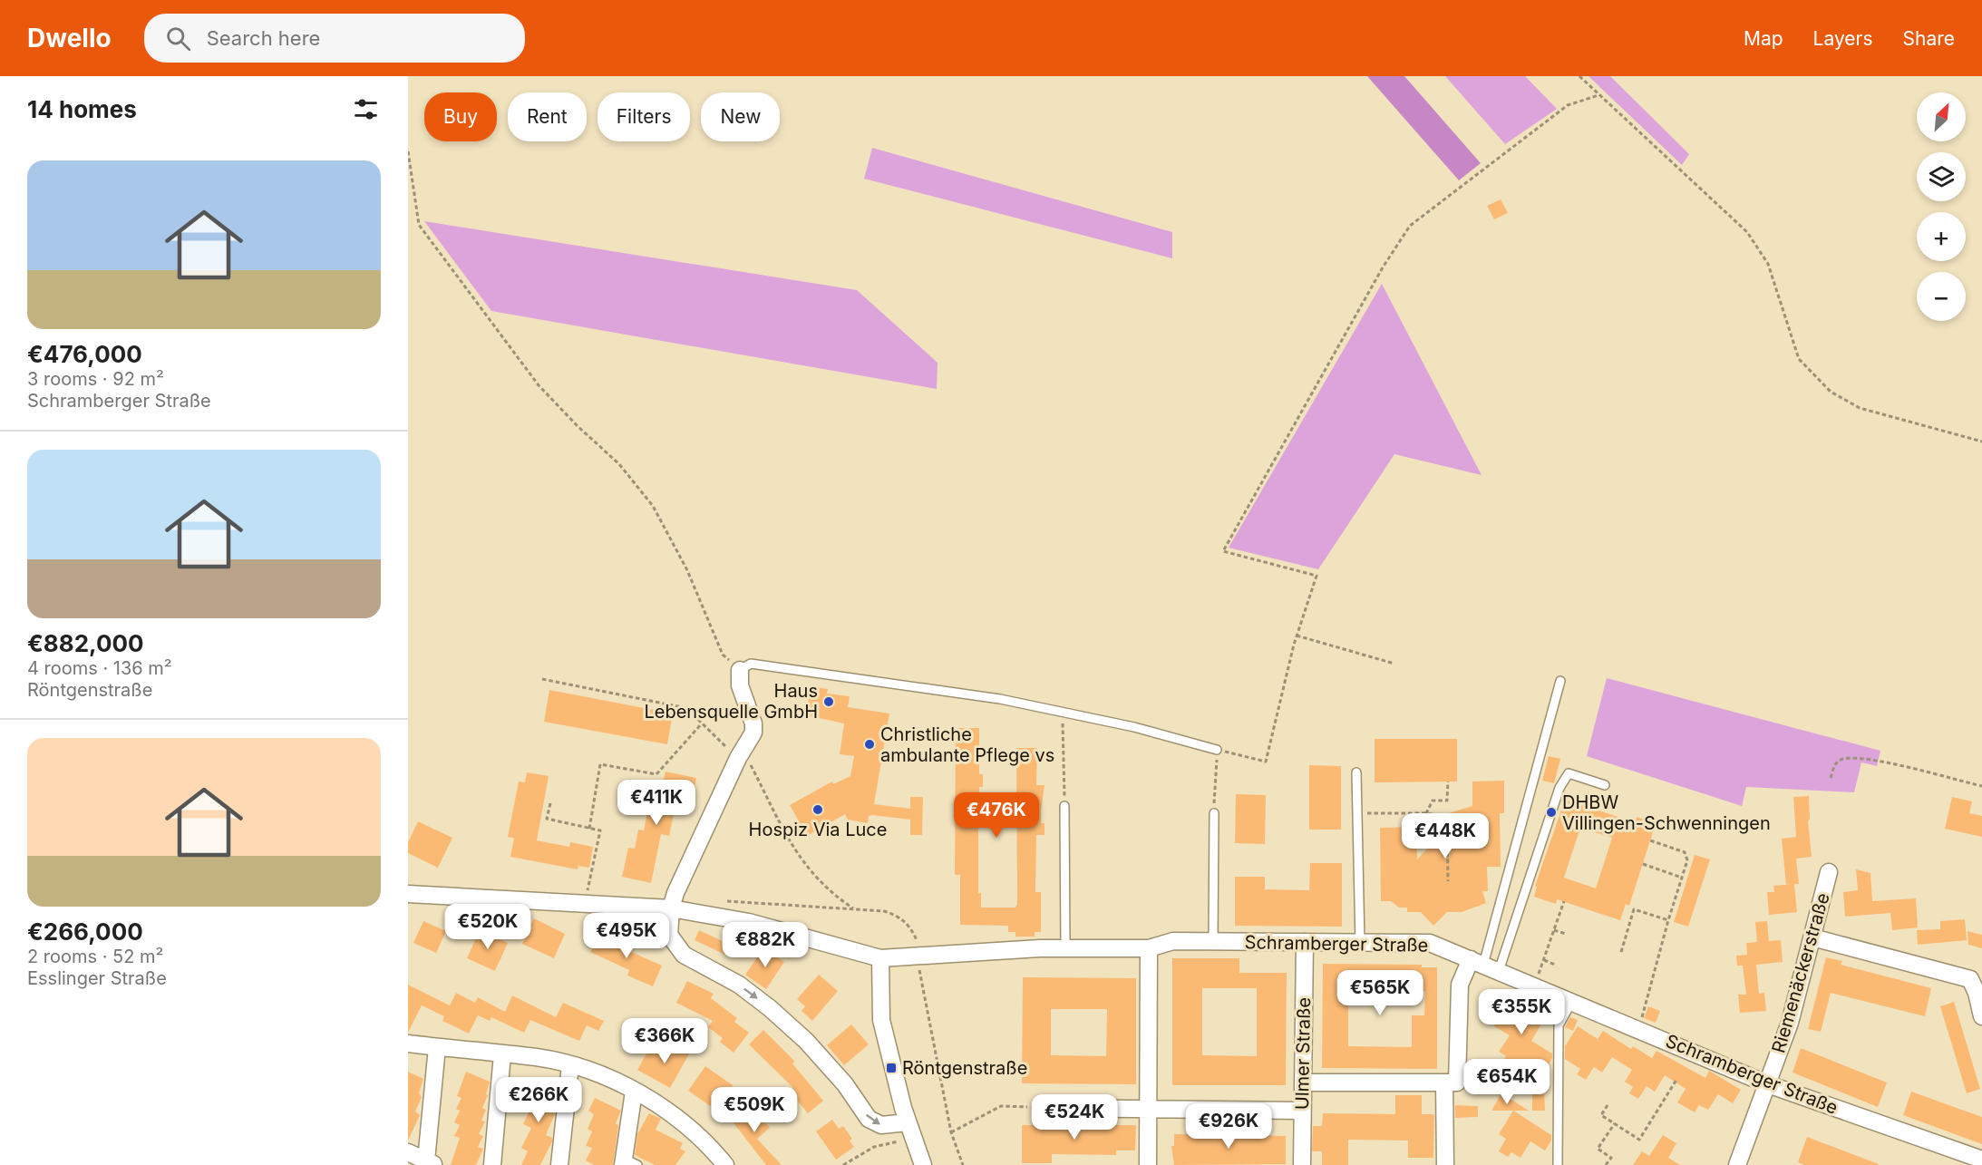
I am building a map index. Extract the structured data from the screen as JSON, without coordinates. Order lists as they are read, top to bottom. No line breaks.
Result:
{"streets":{"street":["Schramberger Straße","Riemenäckerstraße","Ulmer Straße"]},"crossings":[["Schramberger Straße","Riemenäckerstraße"],["Schramberger Straße","Ulmer Straße"]],"places":{"other":["Haus Lebensquelle GmbH","Christliche ambulante Pflege vs","Hospiz Via Luce","DHBW Villingen-Schwenningen"],"transit":["Röntgenstraße"]},"north":"top right","page":{"header":"Dwello","search":"Search here","nav":["Map","Layers","Share"],"heading":"14 homes","map_buttons":["+","−"],"chip":["Buy","Rent","Filters","New"],"list":[{"name":"€476,000","note":"3 rooms · 92 m² · Schramberger Straße"},{"name":"€882,000","note":"4 rooms · 136 m² · Röntgenstraße"},{"name":"€266,000","note":"2 rooms · 52 m² · Esslinger Straße"}],"price":["€411K","€476K","€448K","€520K","€495K","€882K","€565K","€355K","€366K","€654K","€266K","€509K","€524K","€926K"]}}
